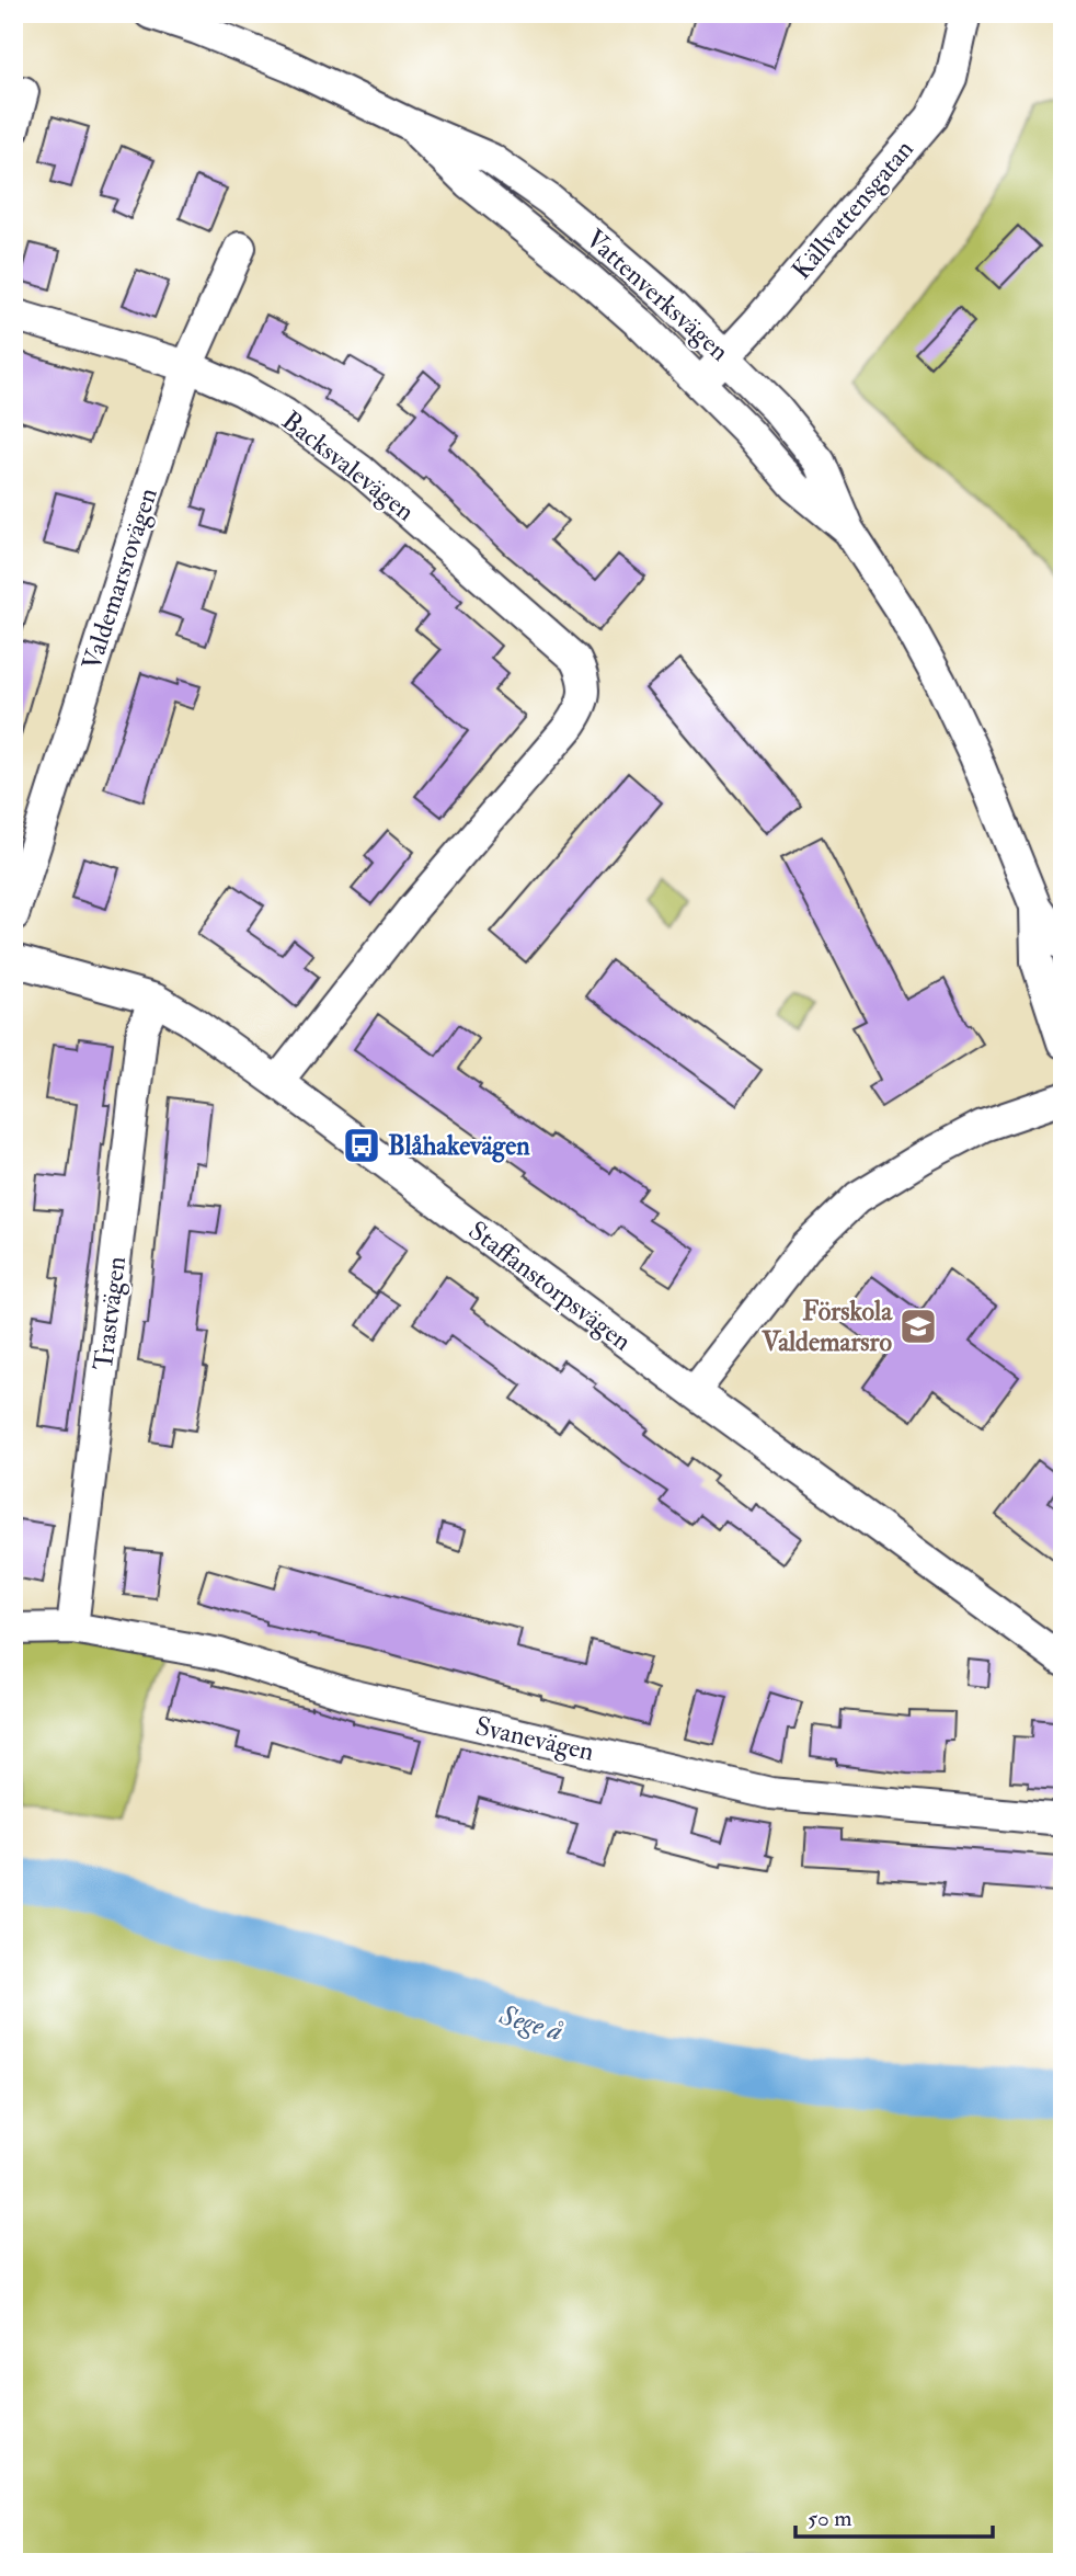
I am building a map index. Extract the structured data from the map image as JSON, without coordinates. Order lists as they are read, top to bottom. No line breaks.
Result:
{"streets":{"street":["Källvattensgatan","Vattenverksvägen","Backsvalevägen","Valdemarsrovägen","Staffanstorpsvägen","Trastvägen","Svanevägen"]},"crossings":[["Källvattensgatan","Vattenverksvägen"],["Backsvalevägen","Valdemarsrovägen"],["Backsvalevägen","Staffanstorpsvägen"],["Staffanstorpsvägen","Trastvägen"],["Trastvägen","Svanevägen"]],"water":["Sege å"],"places":{"bus stop":["Blåhakevägen"],"school or university":["Förskola Valdemarsro"]},"scale_bar":"50 m"}
